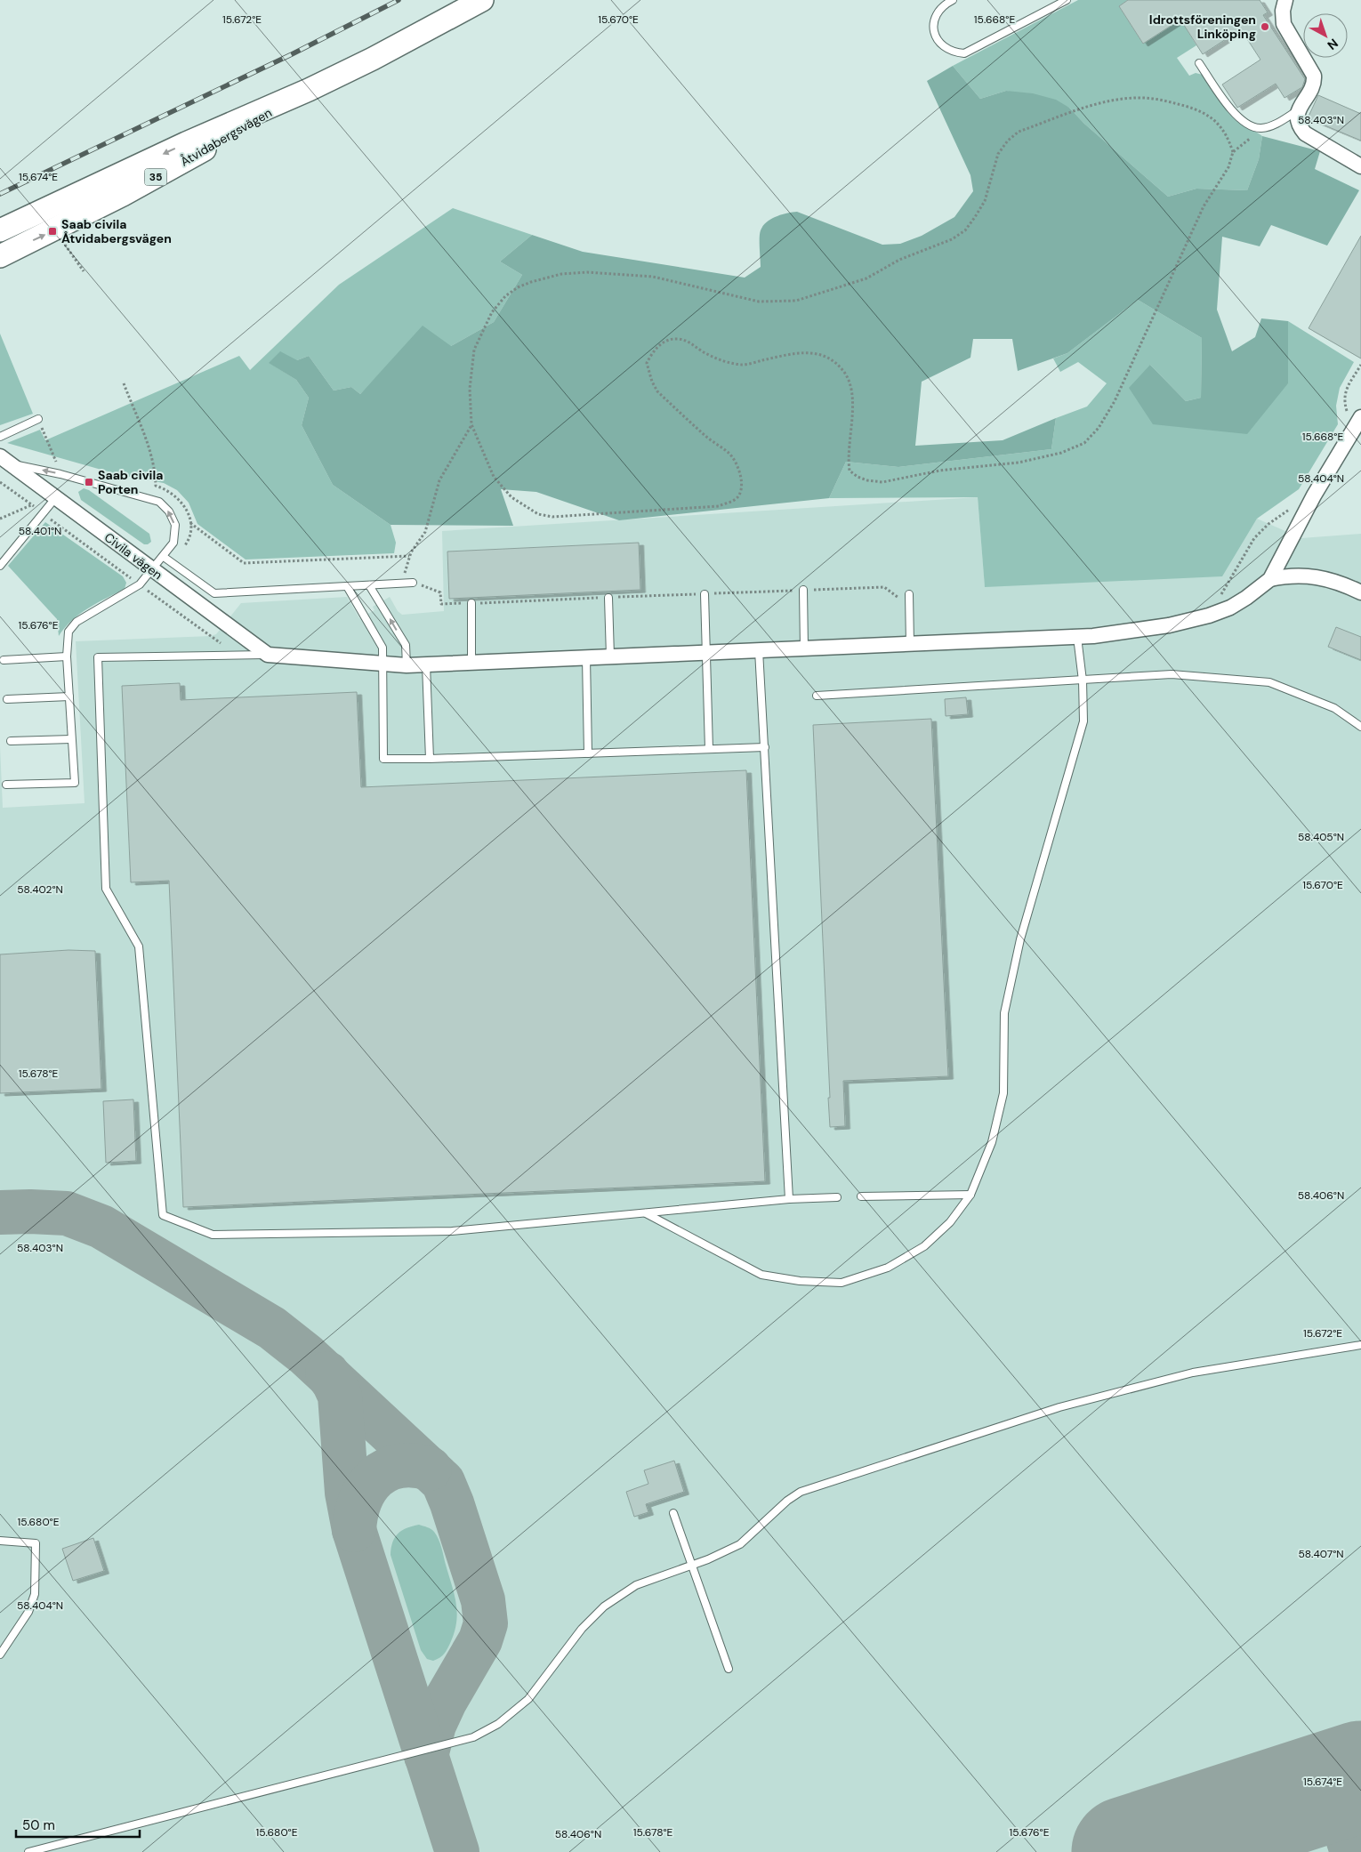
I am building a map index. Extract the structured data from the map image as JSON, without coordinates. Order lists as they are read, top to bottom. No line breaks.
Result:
{"streets":{"main road":["Åtvidabergsvägen","35"],"street":["Civila vägen"]},"places":{"other":["Idrottsföreningen Linköping"],"transit":["Saab civila Åtvidabergsvägen","Saab civila Porten"]},"scale_bar":"50 m","north":"bottom right","coordinates":["15.672°E","15.670°E","15.668°E","58.403°N","15.674°E","58.404°N","58.401°N","15.676°E","58.405°N","58.402°N","15.678°E","58.406°N","15.680°E","58.407°N"]}
